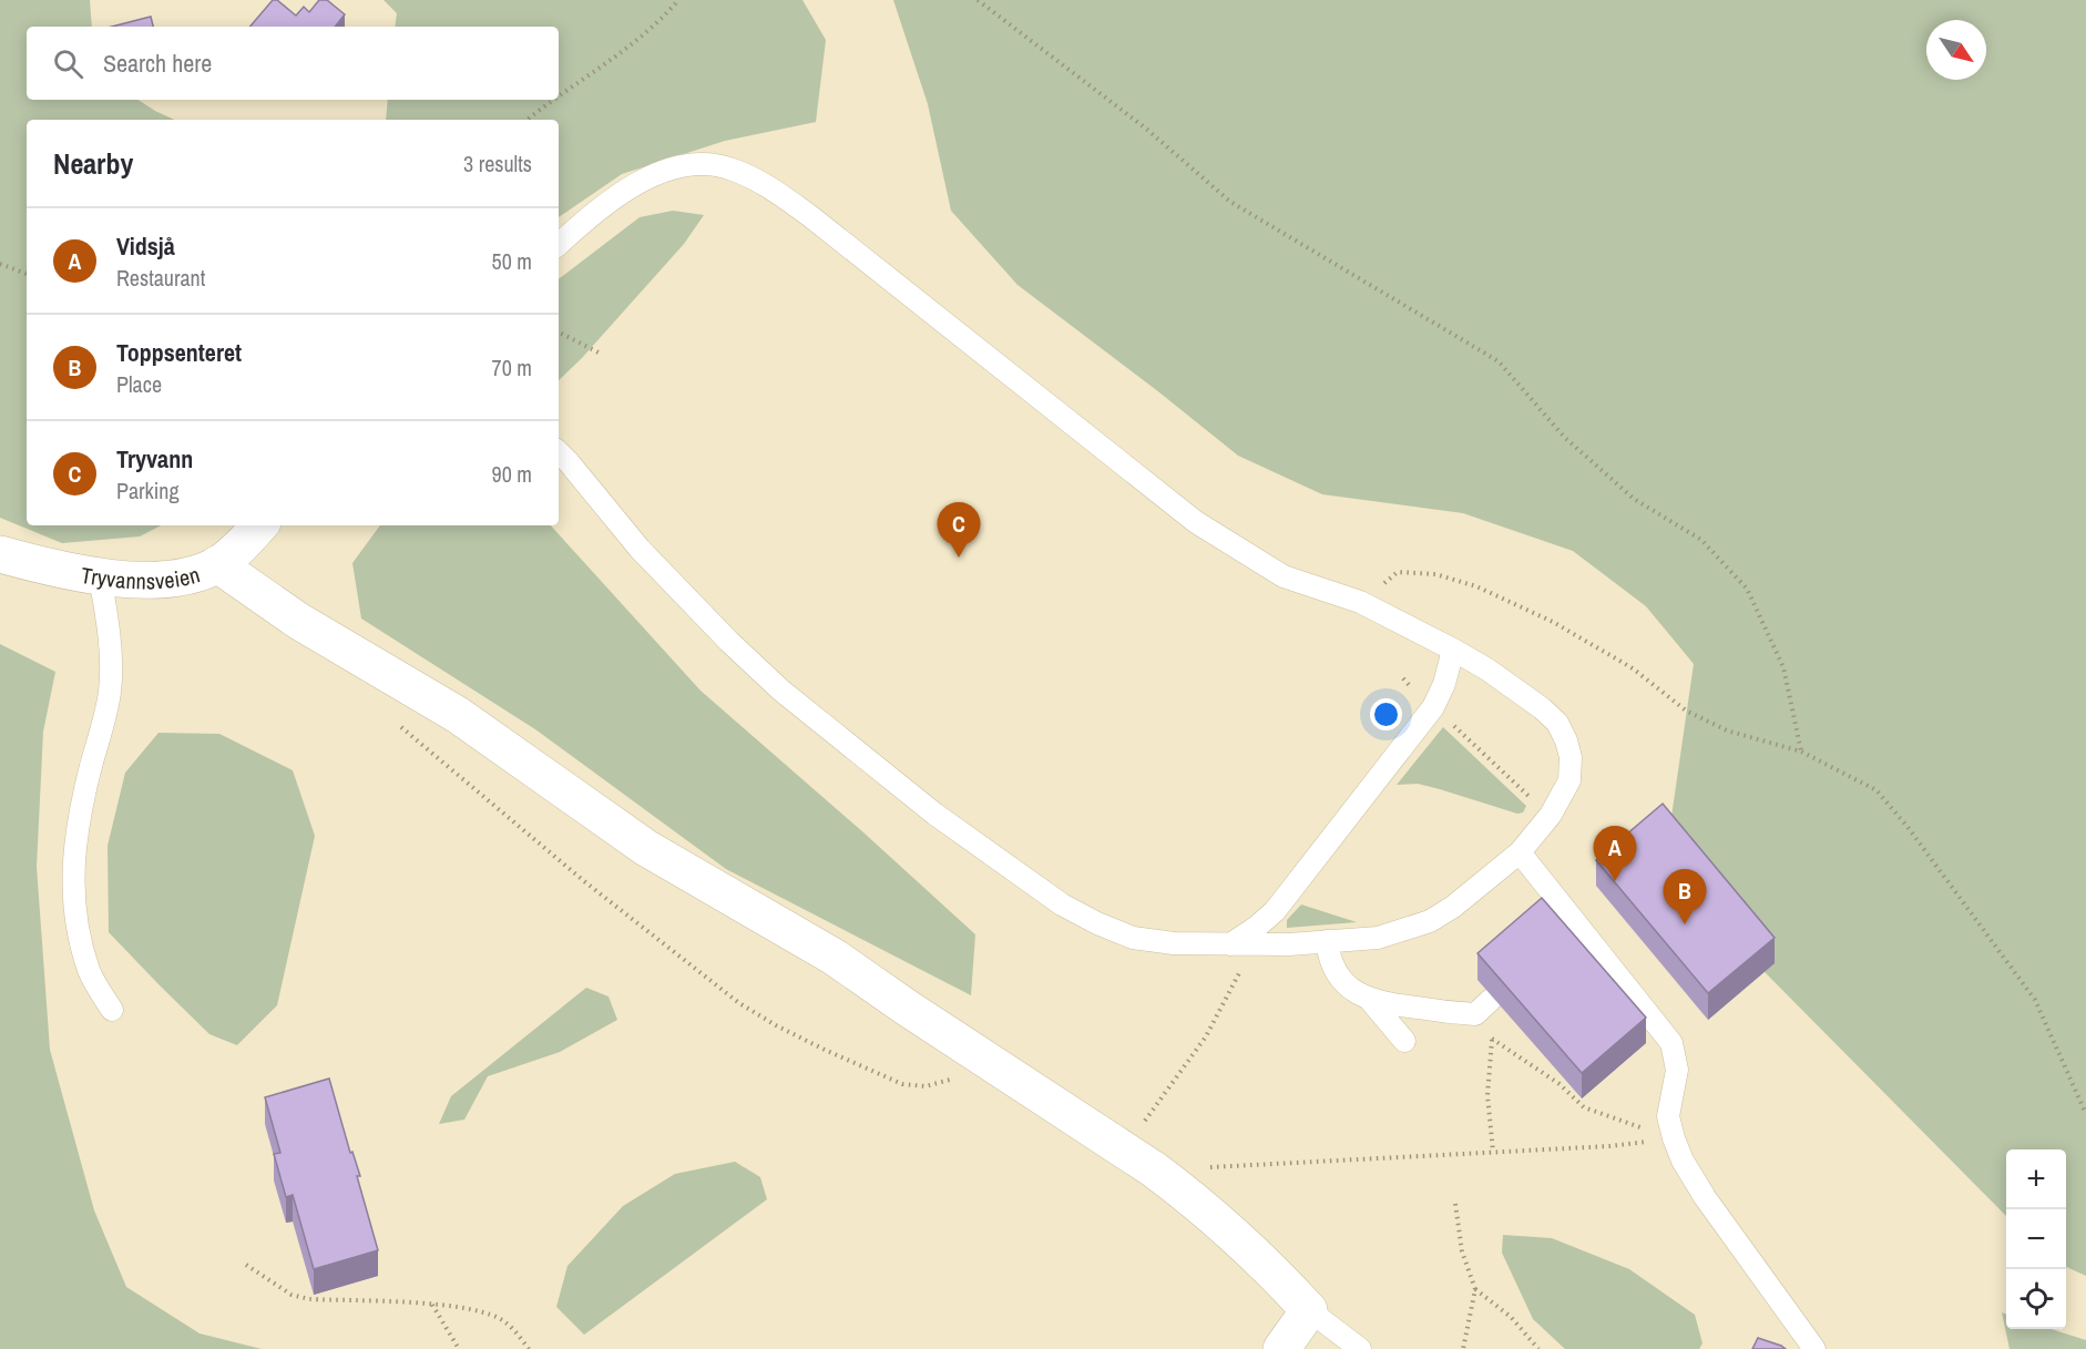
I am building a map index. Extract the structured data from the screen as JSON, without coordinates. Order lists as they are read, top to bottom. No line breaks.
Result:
{"streets":{"street":["Tryvannsveien"]},"north":"bottom right","page":{"search":"Search here","heading":["Nearby","3 results"],"list":[{"mark":"A","name":"Vidsjå","note":"Restaurant","value":"50 m"},{"mark":"B","name":"Toppsenteret","note":"Place","value":"70 m"},{"mark":"C","name":"Tryvann","note":"Parking","value":"90 m"}],"pins":["C","A","B"],"map_buttons":["+","−"]}}
